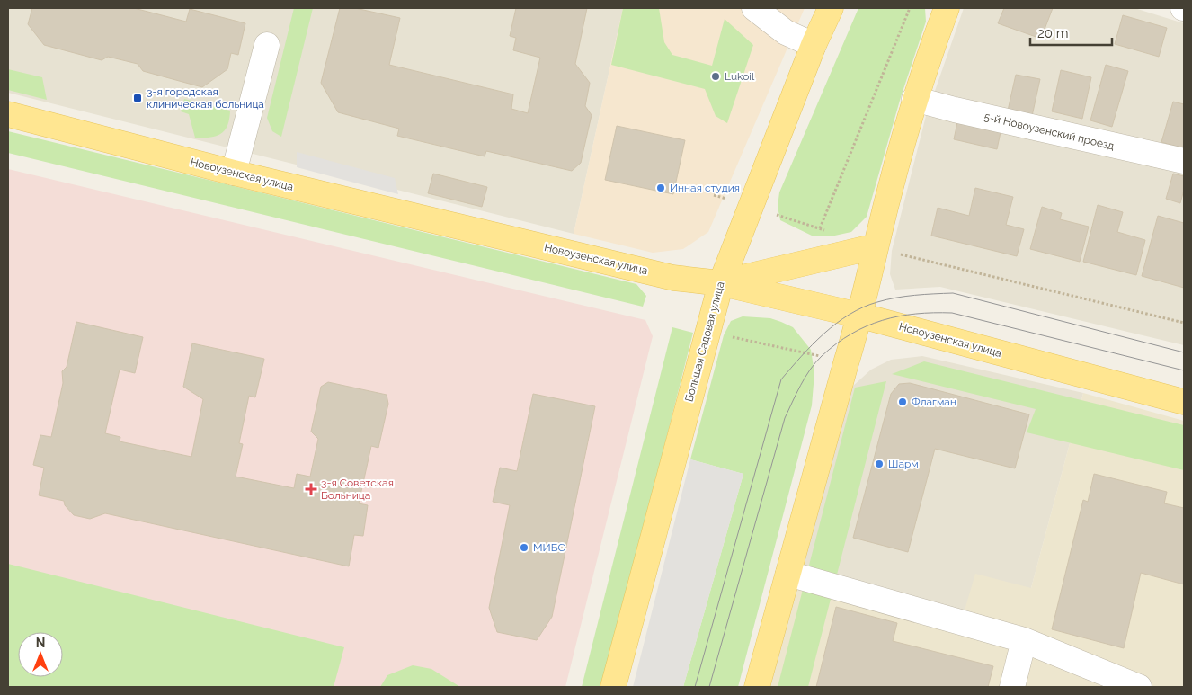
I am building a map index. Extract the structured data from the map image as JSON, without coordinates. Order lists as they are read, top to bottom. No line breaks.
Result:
{"streets":{"main road":["Новоузенская улица","Большая Садовая улица"],"street":["5-й Новоузенский проезд"]},"crossings":[["Новоузенская улица","Большая Садовая улица"]],"places":{"other":["Lukoil","Инная студия","Флагман","Шарм","МИБС"],"transit":["3-я городская клиническая больница"],"health":["3-я Советская Больница"]},"scale_bar":"20 m","north":"top"}
